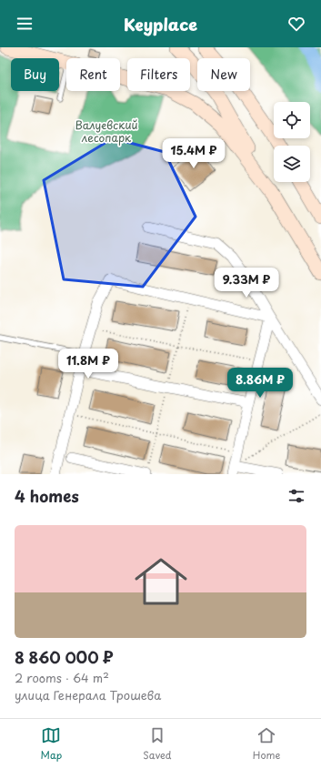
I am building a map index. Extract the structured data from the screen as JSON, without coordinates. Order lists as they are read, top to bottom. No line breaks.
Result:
{"parks":["Валуевский лесопарк"],"page":{"header":"Keyplace","chip":["Buy","Rent","Filters","New"],"price":["15.4M ₽","9.33M ₽","11.8M ₽","8.86M ₽"],"heading":"4 homes","list":[{"name":"8 860 000 ₽","note":"2 rooms · 64 m² · улица Генерала Трошева"}],"tabs":["Map","Saved","Home"]}}
